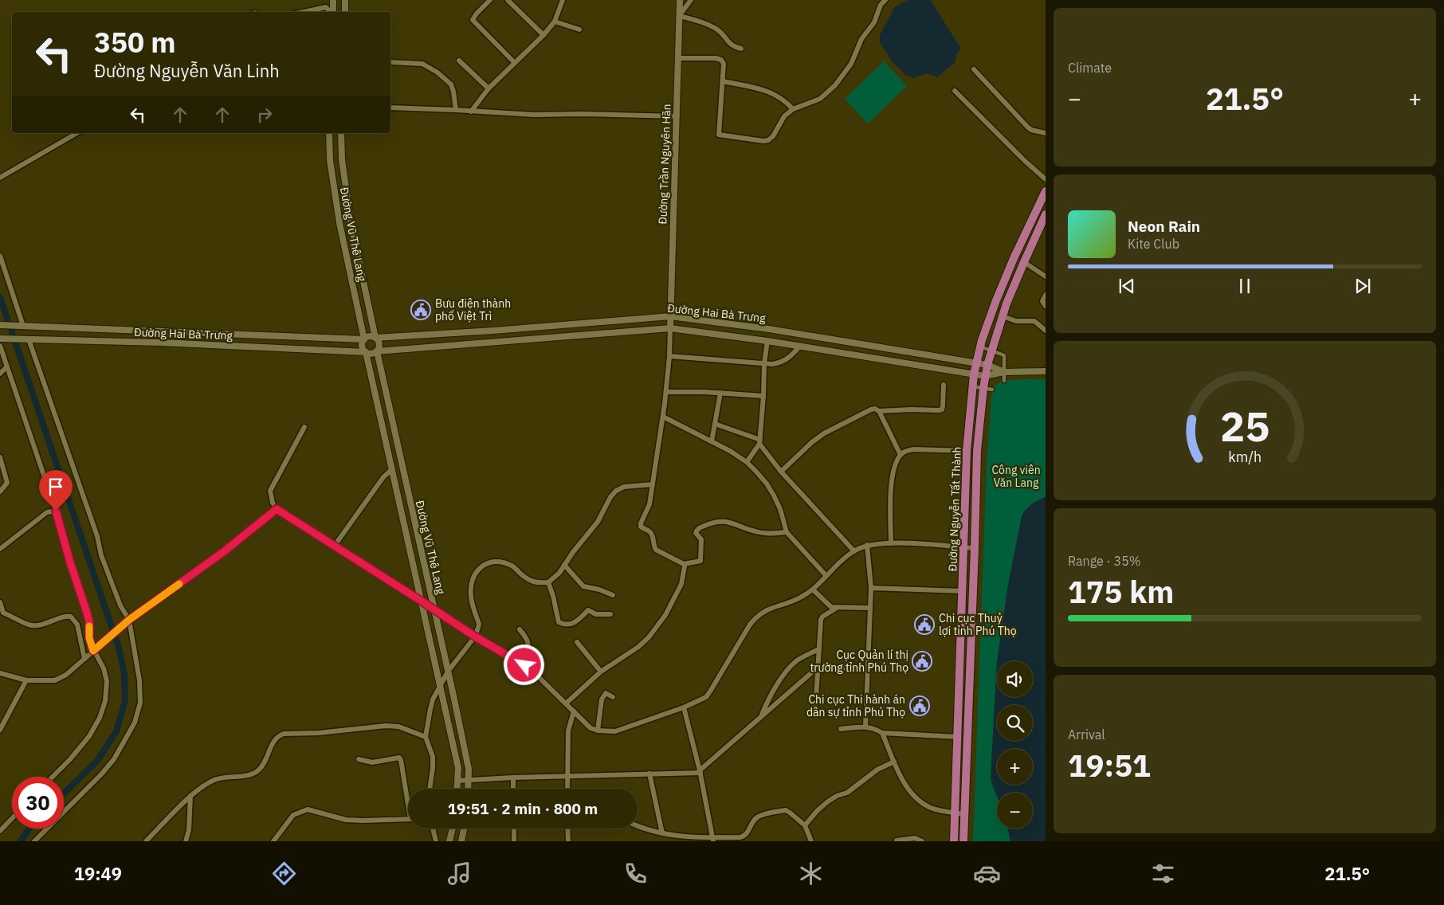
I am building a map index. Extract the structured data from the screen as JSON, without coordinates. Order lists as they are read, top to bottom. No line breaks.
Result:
{"streets":{"main road":["Đường Nguyễn Tất Thành"],"street":["Đường Trần Nguyên Hãn","Đường Vũ Thê Lang","Đường Hai Bà Trưng"]},"crossings":[["Đường Trần Nguyên Hãn","Đường Hai Bà Trưng"],["Đường Vũ Thê Lang","Đường Hai Bà Trưng"],["Đường Hai Bà Trưng","Đường Nguyễn Tất Thành"]],"parks":["Công viên Văn Lang"],"places":{"public building":["Bưu điện thành phố Việt Trì","Chi cục Thuỷ lợi tỉnh Phú Thọ","Cục Quản lí thị trường tỉnh Phú Thọ","Chi cục Thi hành án dân sự tỉnh Phú Thọ"]},"page":{"tile":["Climate",["Range · 35%","175 km"],["Arrival","19:51"]],"turn":["350 m","Đường Nguyễn Văn Linh"],"heat":["−","21.5°","+"],"song":["Neon Rain","Kite Club"],"map_buttons":["+","−"],"limit":"30","trip":"19:51 · 2 min · 800 m","tabs":["19:49","21.5°"],"gauge":["25","km/h"]}}
